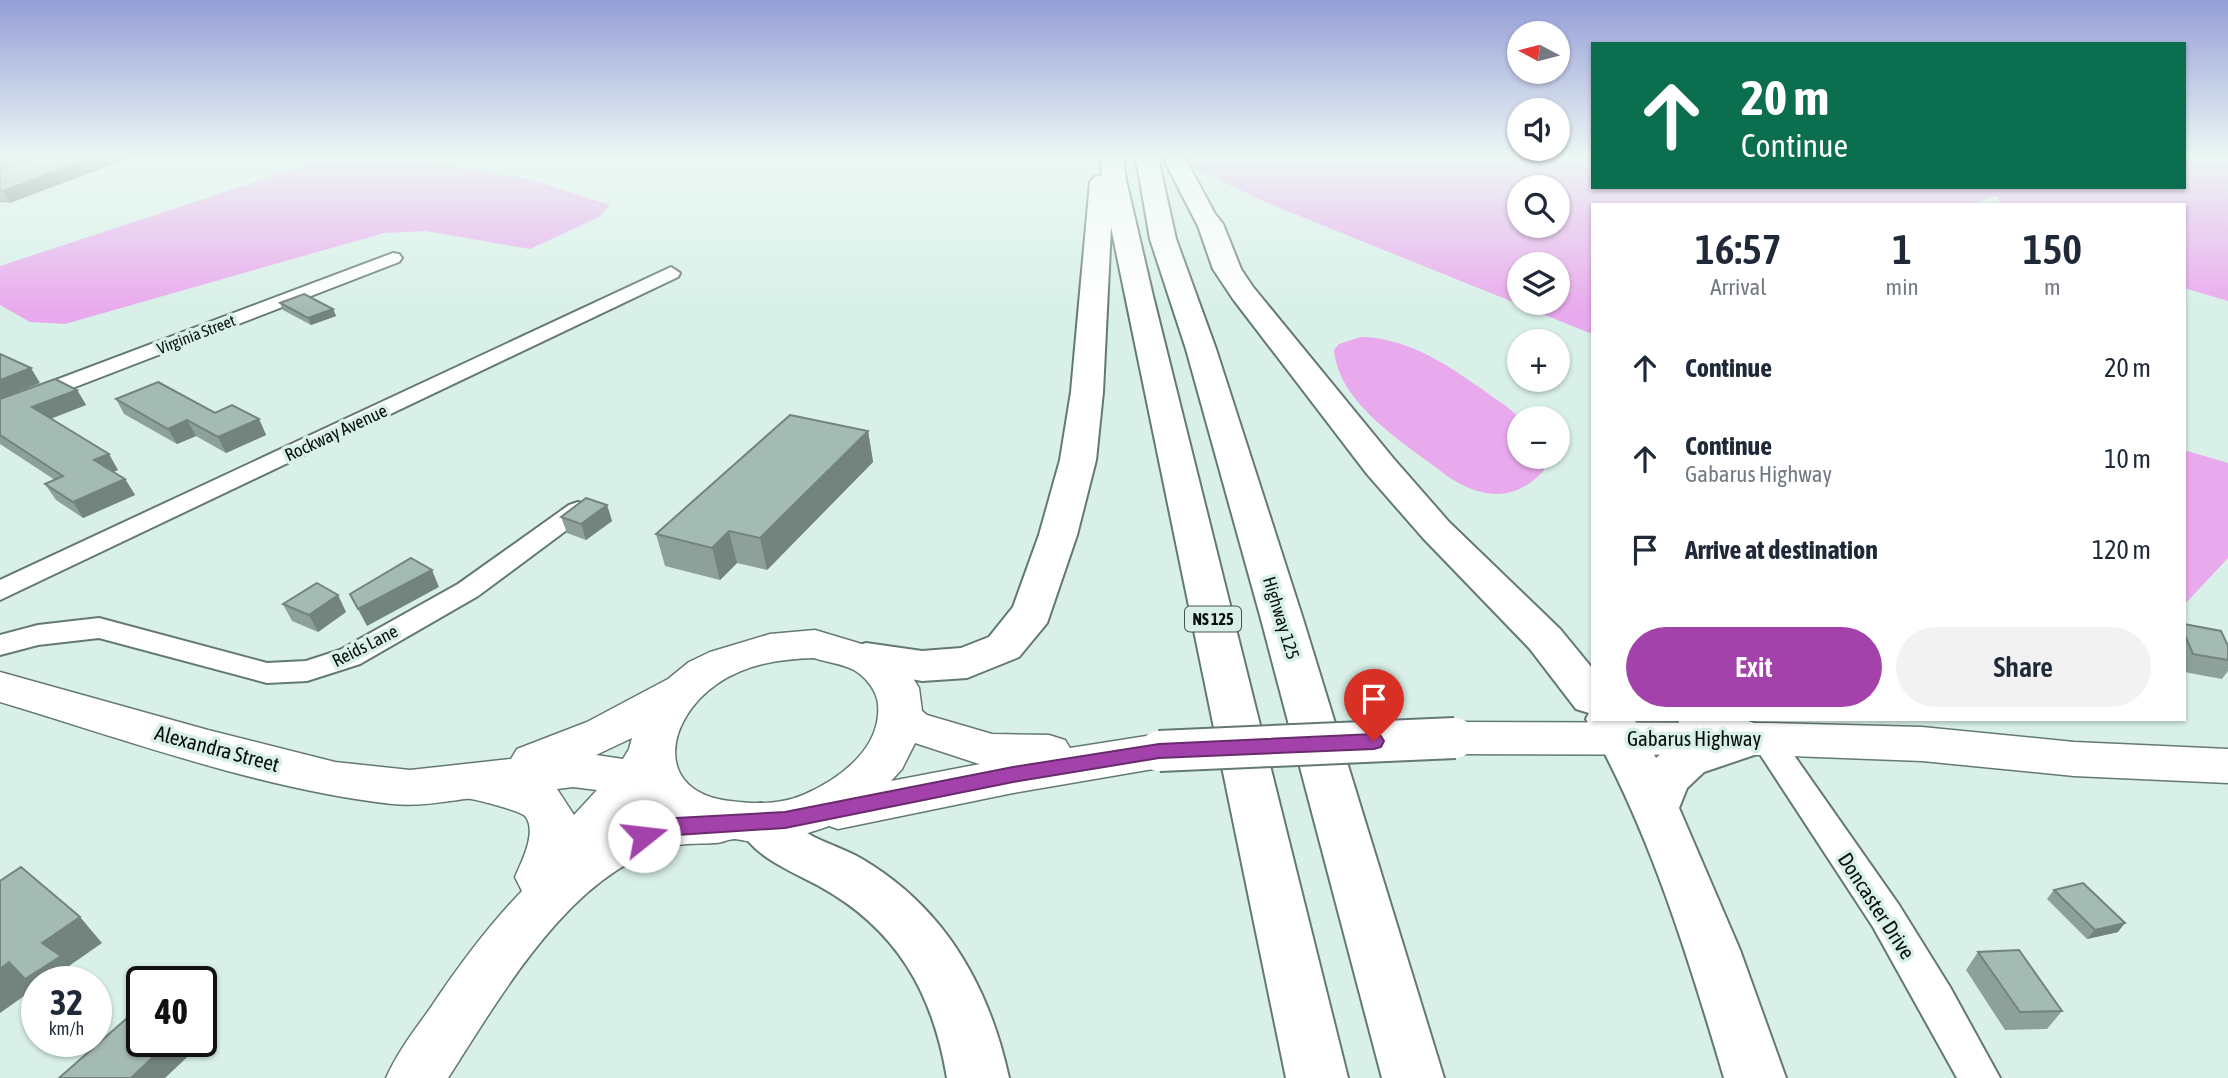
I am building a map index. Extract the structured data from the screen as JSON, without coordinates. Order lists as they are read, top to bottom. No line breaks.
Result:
{"streets":{"highway":["Highway 125","NS 125"],"main road":["Gabarus Highway","Alexandra Street"],"street":["Virginia Street","Rockway Avenue","Reids Lane","Doncaster Drive"]},"crossings":[["Gabarus Highway","Alexandra Street"],["Gabarus Highway","Doncaster Drive"]],"north":"left","page":{"map_buttons":["+","−"],"turn":["20 m","Continue"],"eta":["16:57","Arrival","1","min","150","m"],"list":[{"name":"Continue","value":"20 m"},{"name":"Continue","note":"Gabarus Highway","value":"10 m"},{"name":"Arrive at destination","value":"120 m"}],"buttons":["Exit","Share"],"speed":"32 km/h","limit":"40"}}
